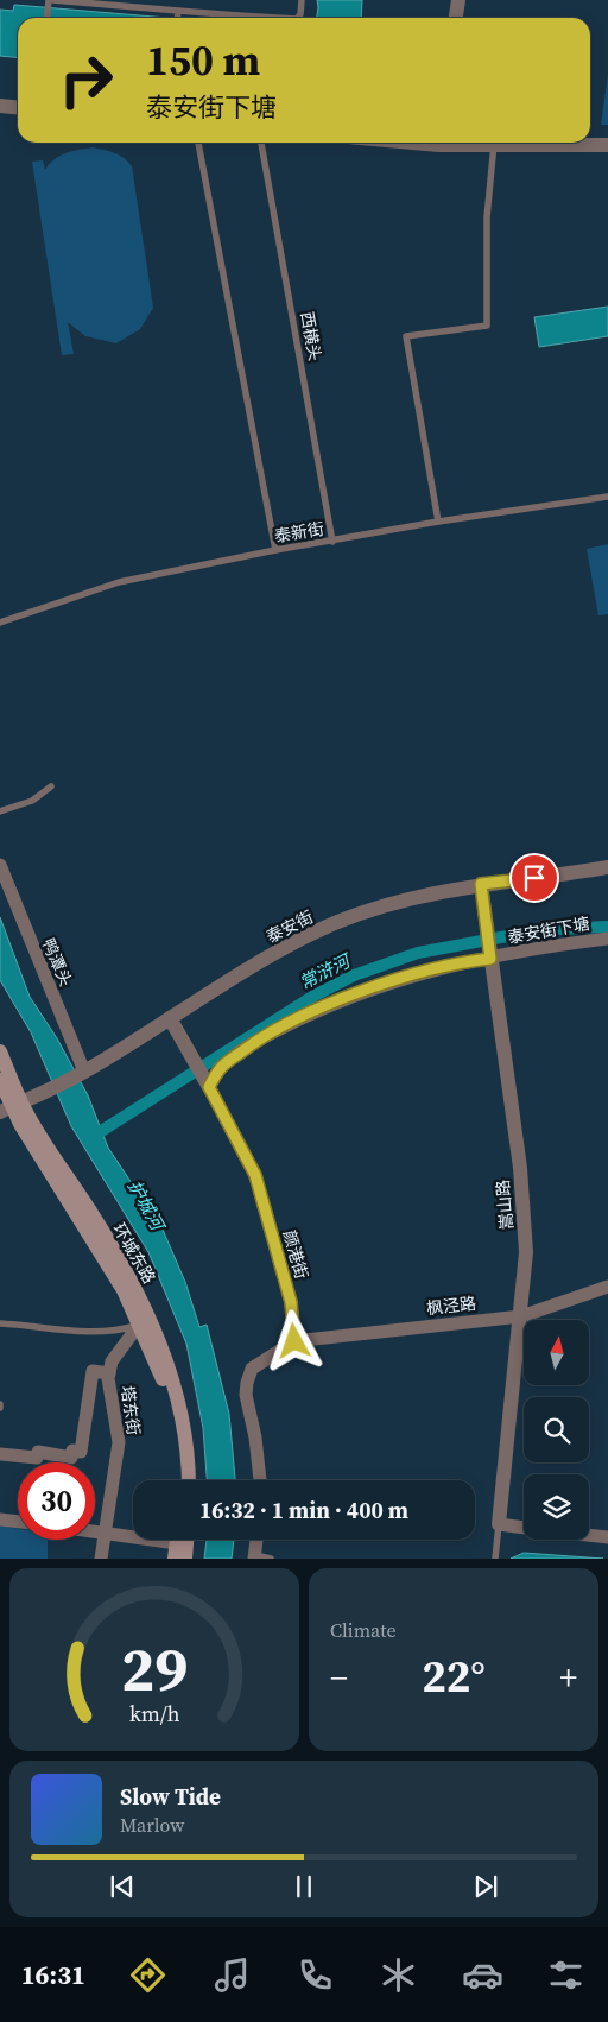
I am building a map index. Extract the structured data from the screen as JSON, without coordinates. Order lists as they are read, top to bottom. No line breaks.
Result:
{"streets":{"main road":["环城东路"],"street":["泰安街","泰安街下塘","鸭潭头","嵩山路","颜港街","枫泾路","塔东街"],"lane":["西横头","泰新街"]},"crossings":[["西横头","泰新街"],["泰安街","鸭潭头"],["泰安街","嵩山路"],["泰安街","环城东路"],["泰安街下塘","嵩山路"],["泰安街下塘","颜港街"],["嵩山路","枫泾路"],["环城东路","塔东街"],["颜港街","枫泾路"]],"water":["常浒河","护城河"],"north":"top","page":{"turn":["150 m","泰安街下塘"],"limit":"30","trip":"16:32 · 1 min · 400 m","tile":"Climate","heat":["−","22°","+"],"song":["Slow Tide","Marlow"],"tabs":"16:31","gauge":["29","km/h"]}}
